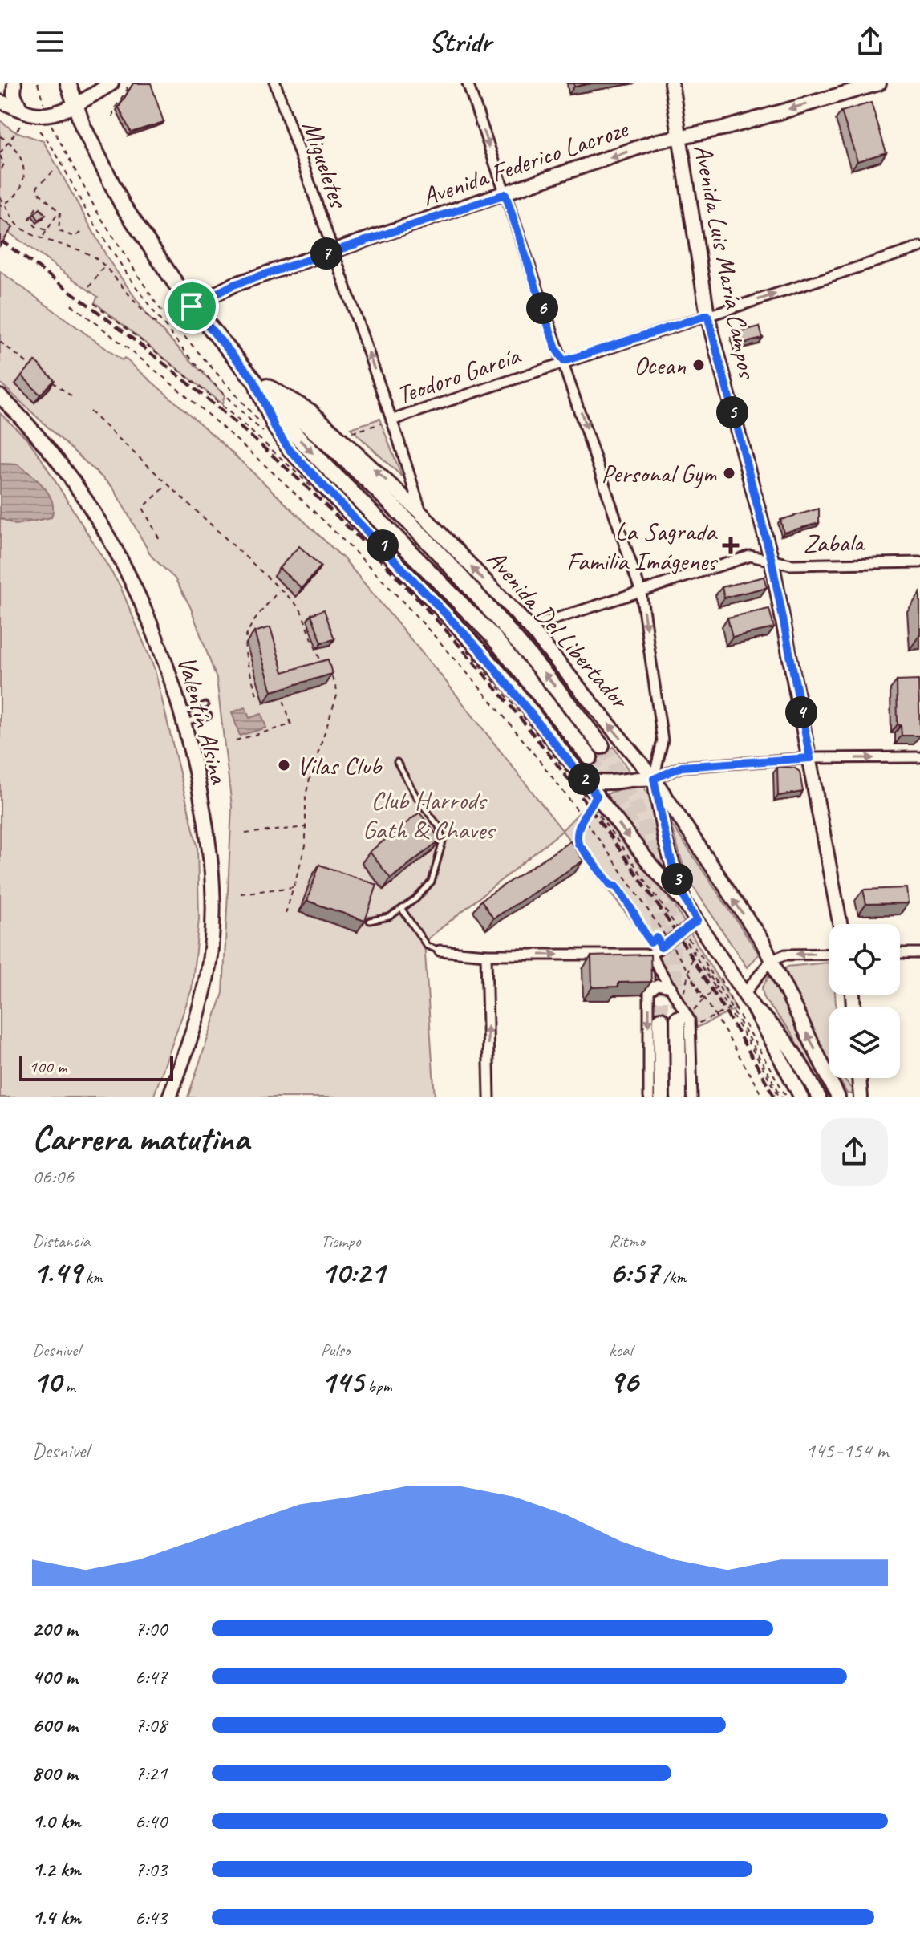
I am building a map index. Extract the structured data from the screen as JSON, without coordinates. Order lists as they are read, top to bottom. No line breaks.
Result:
{"streets":{"main road":["Avenida Federico Lacroze","Avenida Luis María Campos","Avenida Del Libertador","Valentín Alsina"],"street":["Migueletes","Teodoro García","Zabala"]},"crossings":[["Avenida Federico Lacroze","Migueletes"],["Avenida Federico Lacroze","Avenida Luis María Campos"],["Avenida Federico Lacroze","Avenida Del Libertador"],["Migueletes","Teodoro García"],["Migueletes","Avenida Del Libertador"],["Avenida Luis María Campos","Teodoro García"],["Avenida Luis María Campos","Zabala"],["Teodoro García","Avenida Del Libertador"],["Zabala","Avenida Del Libertador"]],"one_way":["Avenida Federico Lacroze","Migueletes","Teodoro García"],"parks":["Club Harrods Gath & Chaves"],"places":{"other":["Ocean","Personal Gym","Vilas Club"],"health":["La Sagrada Familia Imágenes"]},"scale_bar":"100 m","page":{"header":"Stridr","pins":["7","6","5","1","4","2","3"],"scale":"100 m","heading":["Carrera matutina","06:06"],"stats":[["Distancia","1.49 km"],["Tiempo","10:21"],["Ritmo","6:57 /km"],["Desnivel","10 m"],["Pulso","145 bpm"],["kcal","96"]],"chart":["Desnivel","145–154 m"],"list":[{"name":"200 m","note":"7:00"},{"name":"400 m","note":"6:47"},{"name":"600 m","note":"7:08"},{"name":"800 m","note":"7:21"},{"name":"1.0 km","note":"6:40"},{"name":"1.2 km","note":"7:03"},{"name":"1.4 km","note":"6:43"}]}}
